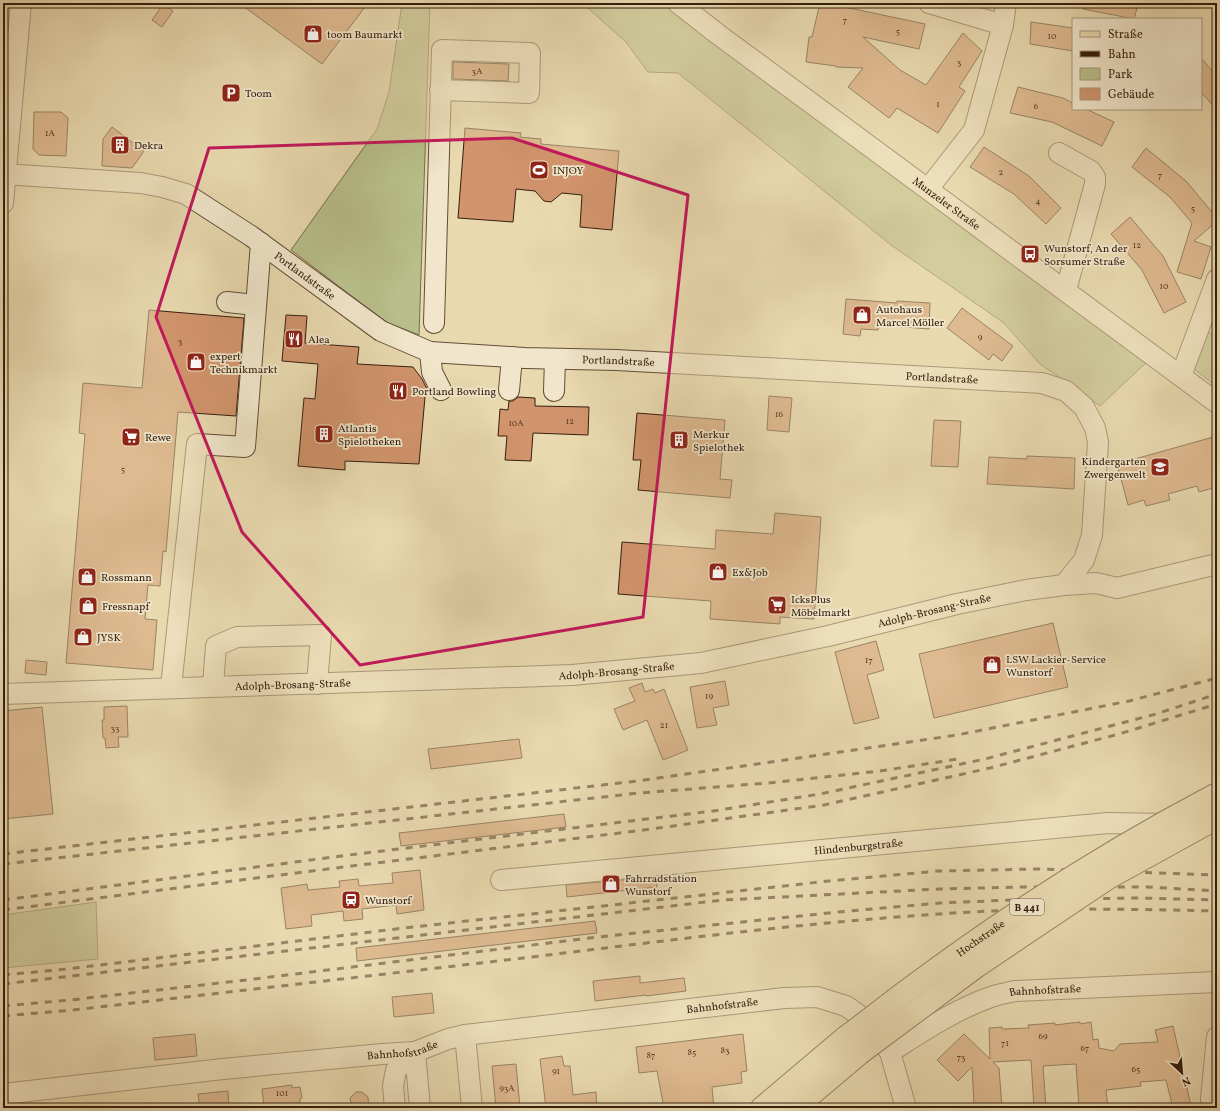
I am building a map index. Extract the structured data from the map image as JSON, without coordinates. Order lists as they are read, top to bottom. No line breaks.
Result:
{"streets":{"main road":["B 441","Hochstraße"],"street":["Munzeler Straße","Portlandstraße","Adolph-Brosang-Straße","Hindenburgstraße","Bahnhofstraße"]},"crossings":[["Portlandstraße","Adolph-Brosang-Straße"]],"places":{"shop":["toom Baumarkt","Autohaus Marcel Möller","expert Technikmarkt","Ex&Job","Rossmann","Fressnapf","JYSK","LSW Lackier-Service Wunstorf","Fahrradstation Wunstorf"],"parking":["Toom"],"building":["Dekra","Atlantis Spielotheken","Merkur Spielothek"],"sports":["INJOY"],"bus stop":["Wunstorf, An der Sorsumer Straße"],"restaurant":["Alea","Portland Bowling"],"supermarket":["Rewe","IcksPlus Möbelmarkt"],"school or university":["Kindergarten Zwergenwelt"],"station":["Wunstorf"]},"house_numbers":["7","5","10","3","3A","1","6","1A","2","7","4","5","12","10","9","3","16","12","10A","5","17","19","21","33","69","71","67","83","85","87","73","65","91","93A","101"],"legend":["Straße","Bahn","Park","Gebäude"],"north":"bottom right"}
